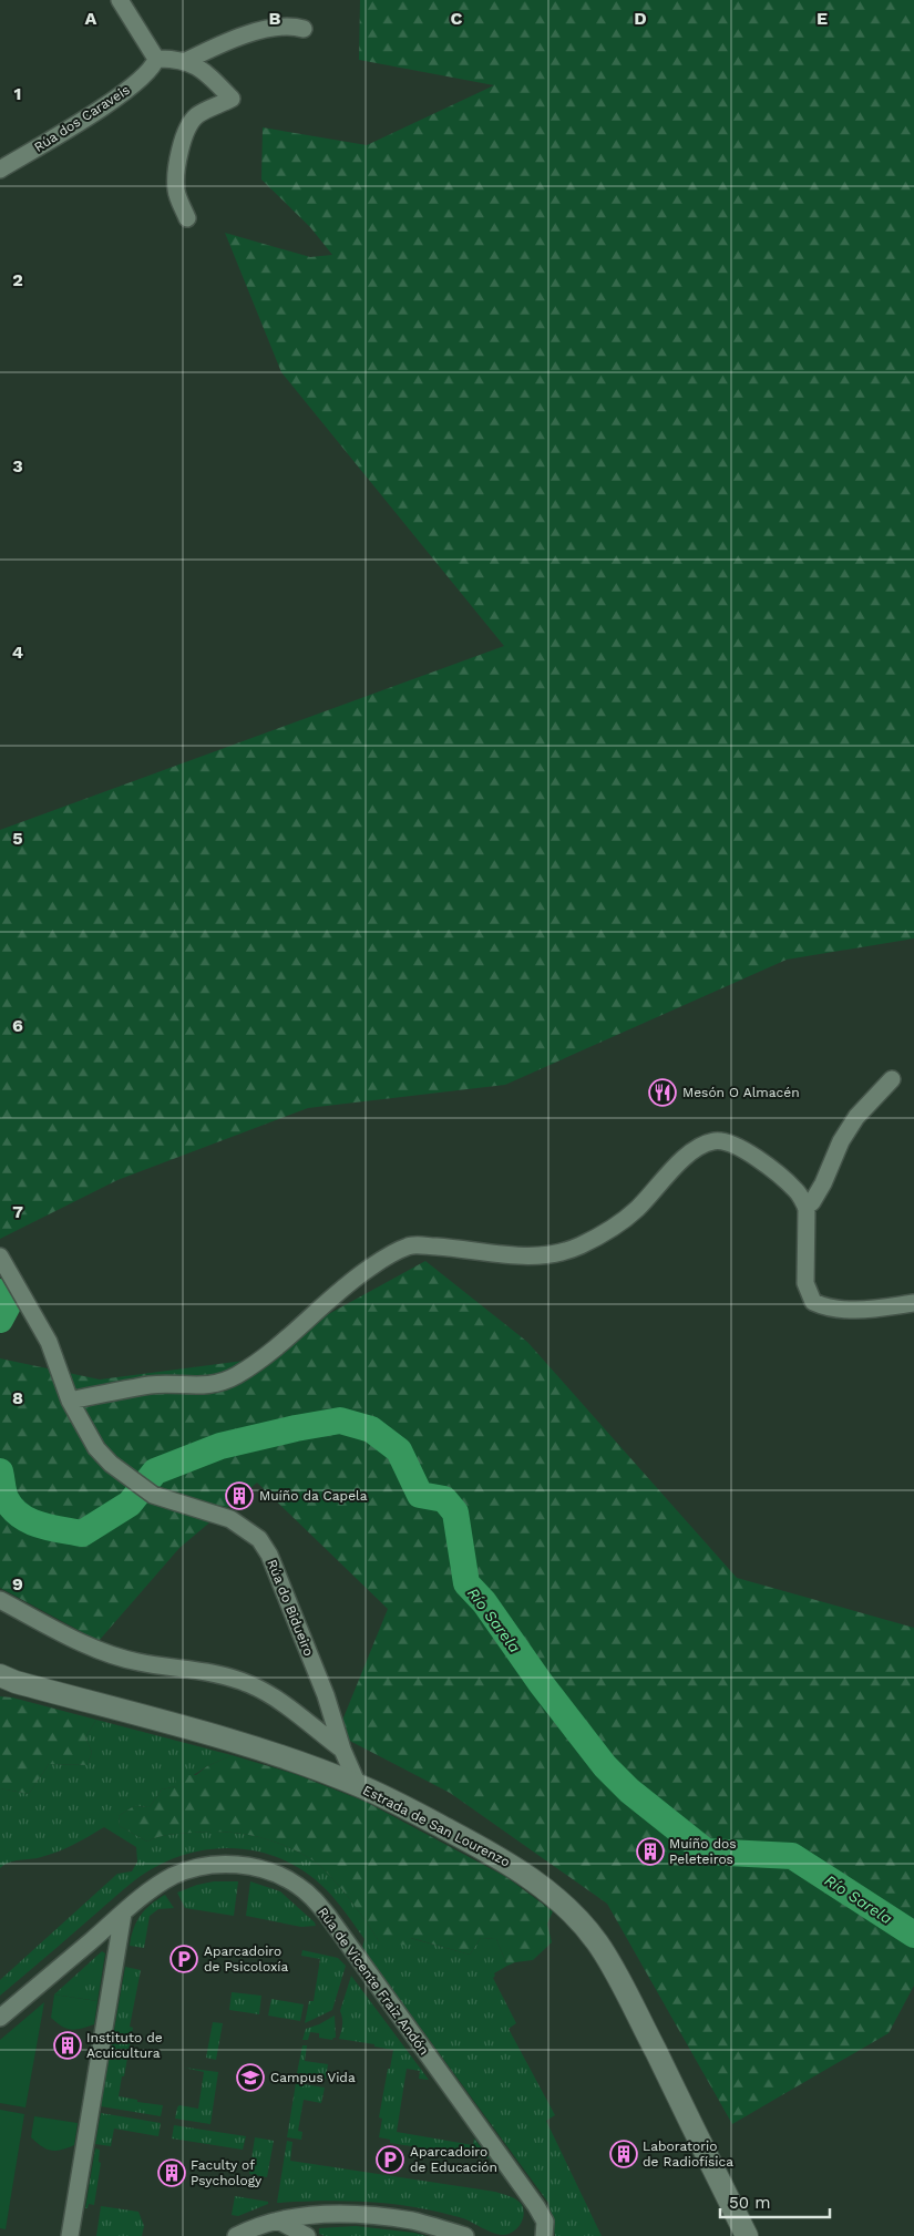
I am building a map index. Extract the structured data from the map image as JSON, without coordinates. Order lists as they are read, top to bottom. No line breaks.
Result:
{"streets":{"street":["Rúa dos Caraveis","Rúa do Bidueiro","Estrada de San Lourenzo","Rúa de Vicente Fraiz Andón"]},"crossings":[["Rúa do Bidueiro","Estrada de San Lourenzo"]],"water":["Río Sarela"],"places":{"restaurant":["Mesón O Almacén"],"building":["Muíño da Capela","Muíño dos Peleteiros","Instituto de Acuicultura","Laboratorio de Radiofísica","Faculty of Psychology"],"parking":["Aparcadoiro de Psicoloxía","Aparcadoiro de Educación"],"school or university":["Campus Vida"]},"scale_bar":"50 m","grid":{"columns":["A","B","C","D","E"],"rows":["1","2","3","4","5","6","7","8","9"]}}
